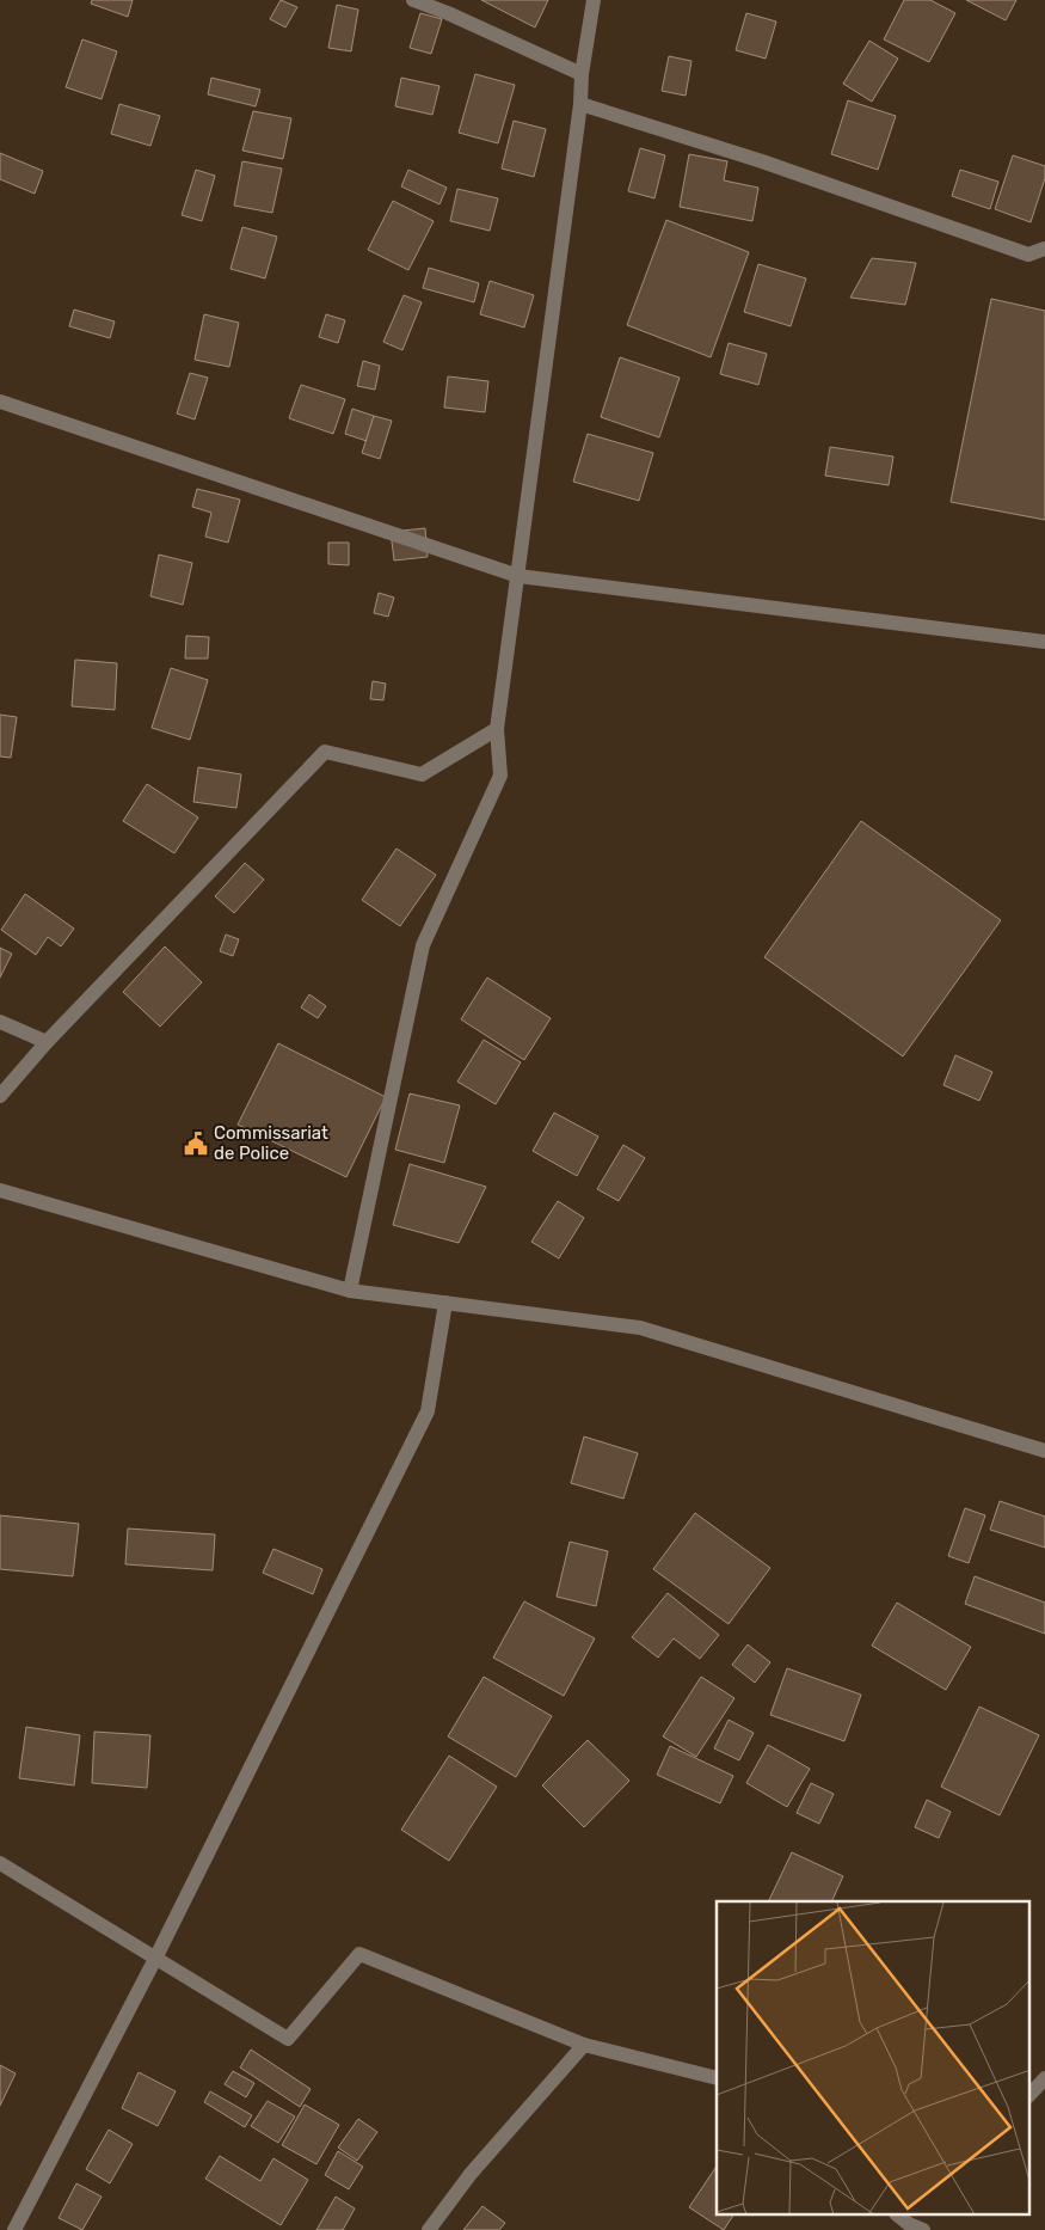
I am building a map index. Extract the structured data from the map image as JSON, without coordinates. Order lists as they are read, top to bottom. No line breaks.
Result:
{"places":{"public building":["Commissariat de Police"]}}
